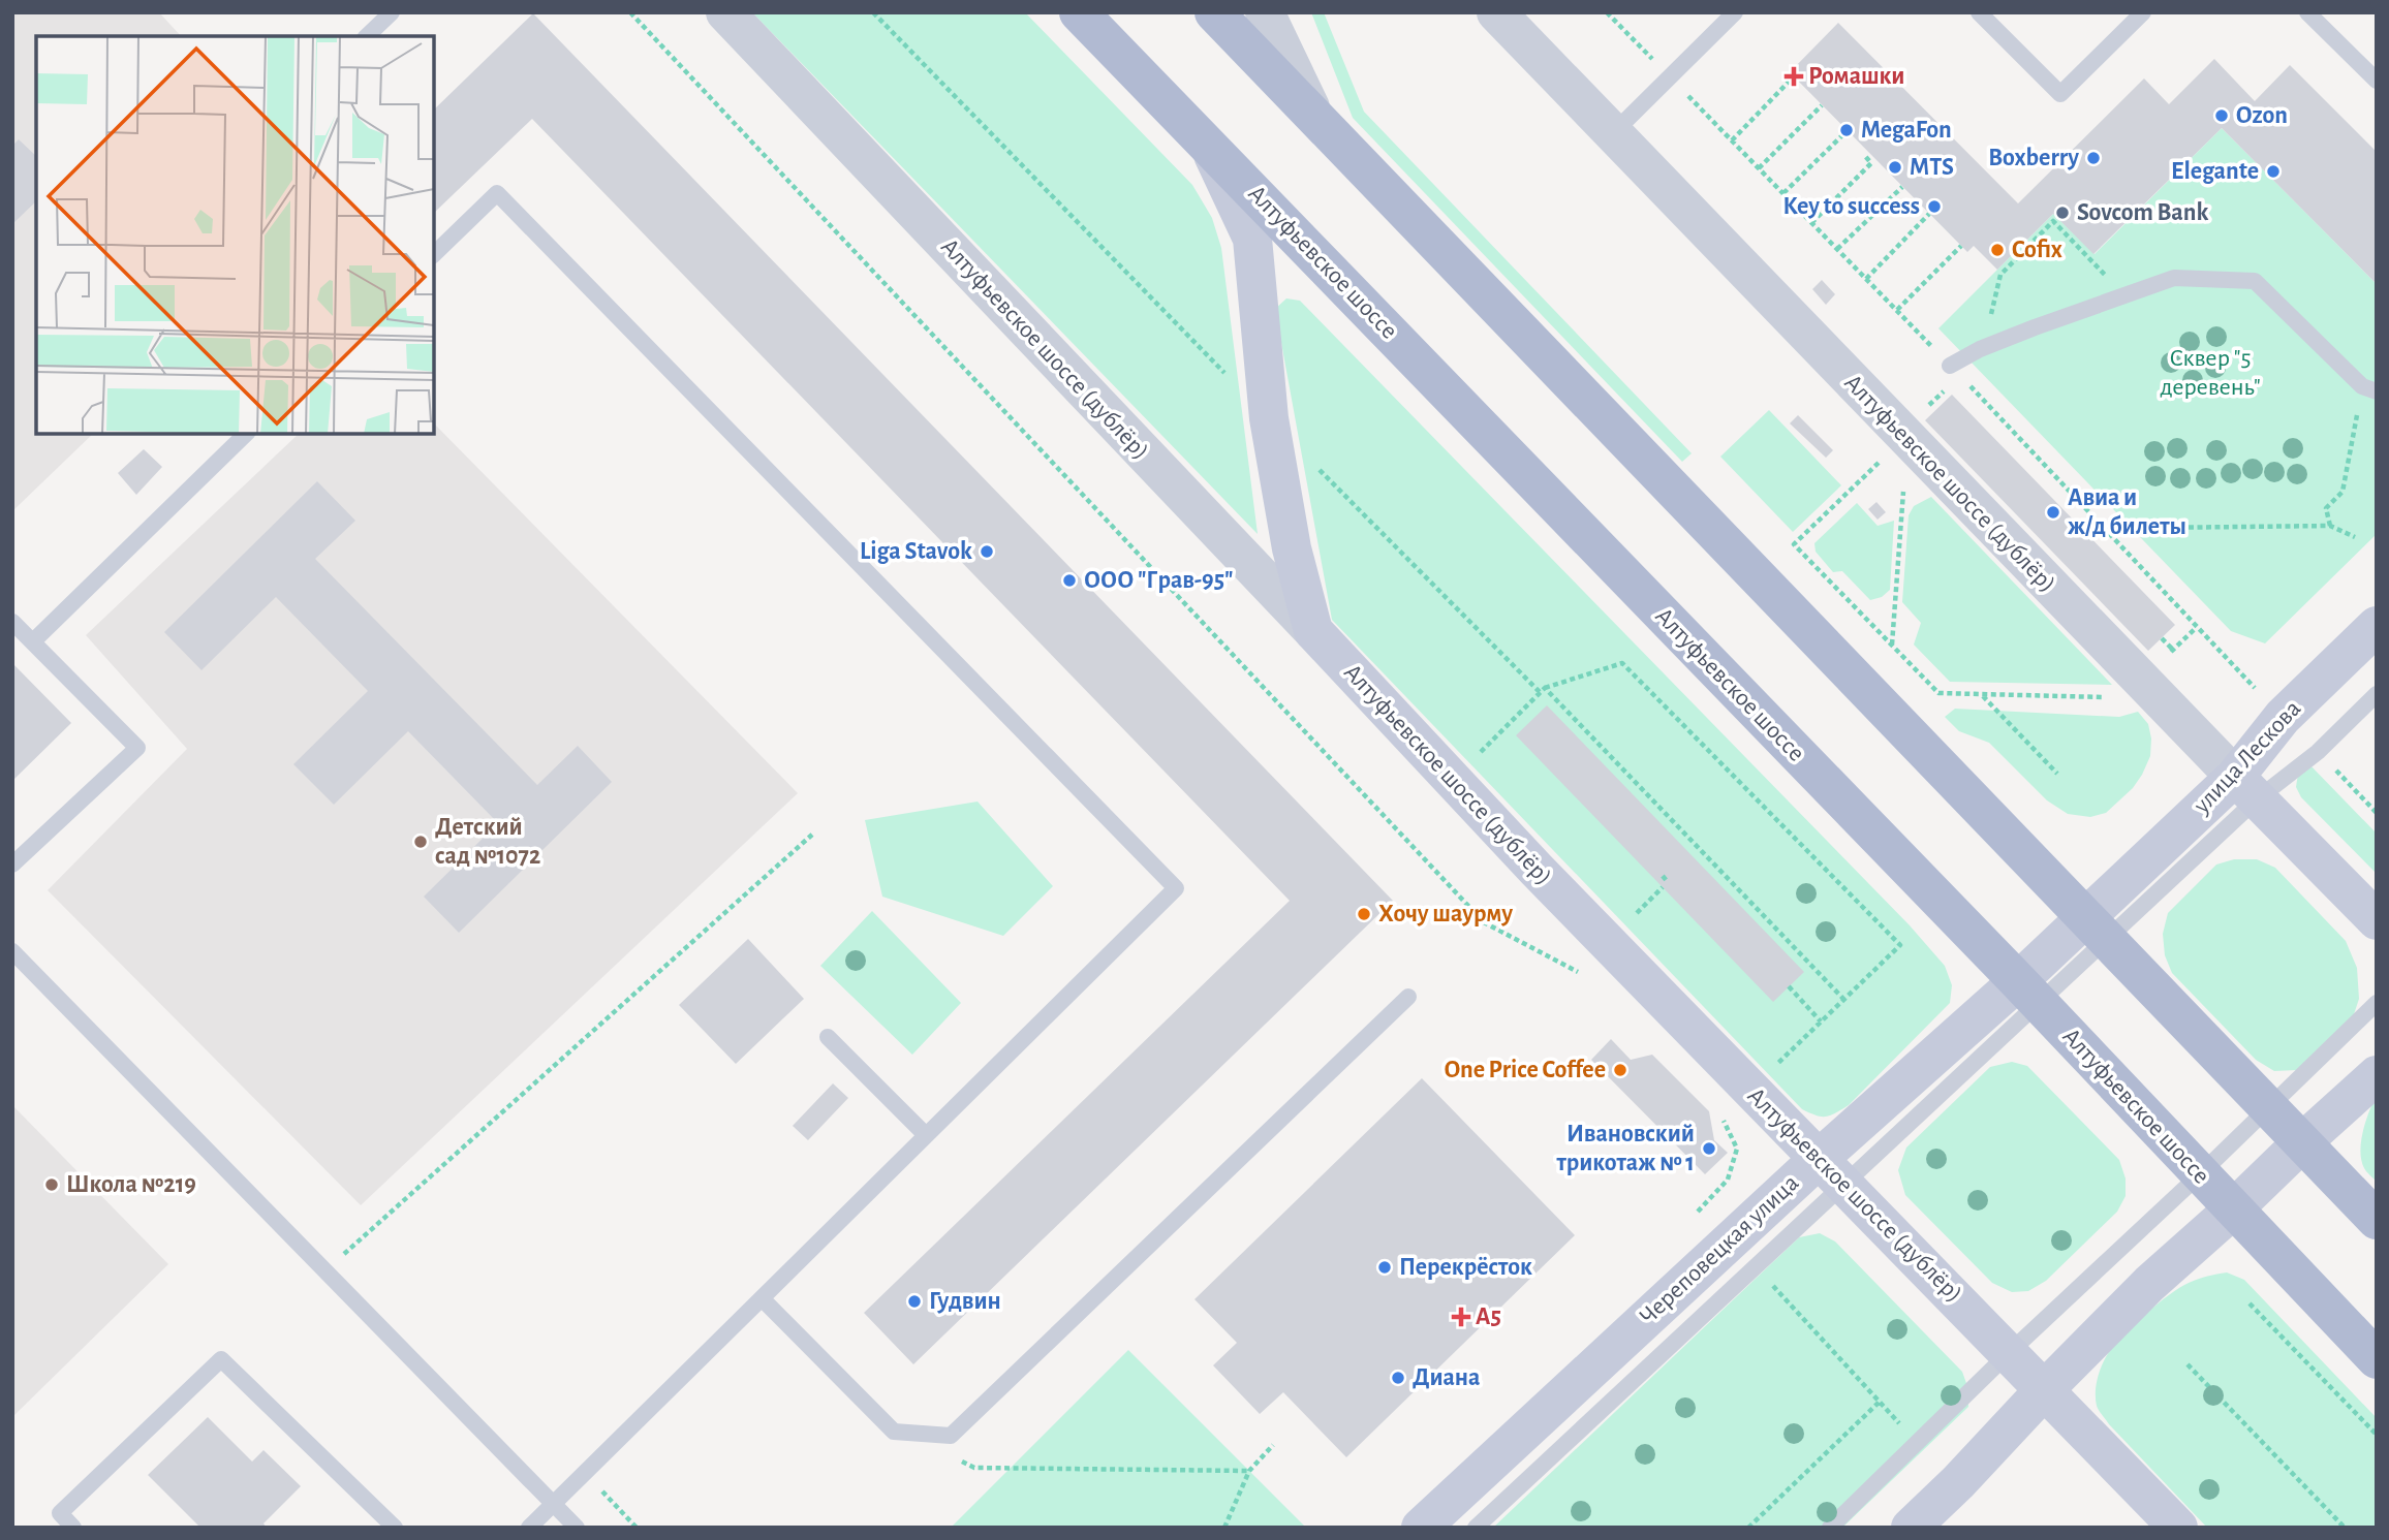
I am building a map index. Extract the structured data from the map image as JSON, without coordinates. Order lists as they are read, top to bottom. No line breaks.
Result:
{"streets":{"main road":["Алтуфьевское шоссе","Алтуфьевское шоссе (дублёр)","улица Лескова","Череповецкая улица"]},"crossings":[["Алтуфьевское шоссе","Череповецкая улица"],["Алтуфьевское шоссе (дублёр)","улица Лескова"],["Алтуфьевское шоссе (дублёр)","Череповецкая улица"],["улица Лескова","Череповецкая улица"]],"parks":["Сквер \"5 деревень\""],"places":{"health":["Ромашки","A5"],"other":["Ozon","MegaFon","Boxberry","MTS","Elegante","Key to success","Sovcom Bank","Cofix","Авиа и ж/д билеты","Liga Stavok","ООО \"Грав-95\"","Детский сад №1072","Хочу шаурму","One Price Coffee","Ивановский трикотаж № 1","Школа №219","Перекрёсток","Гудвин","Диана"]}}
